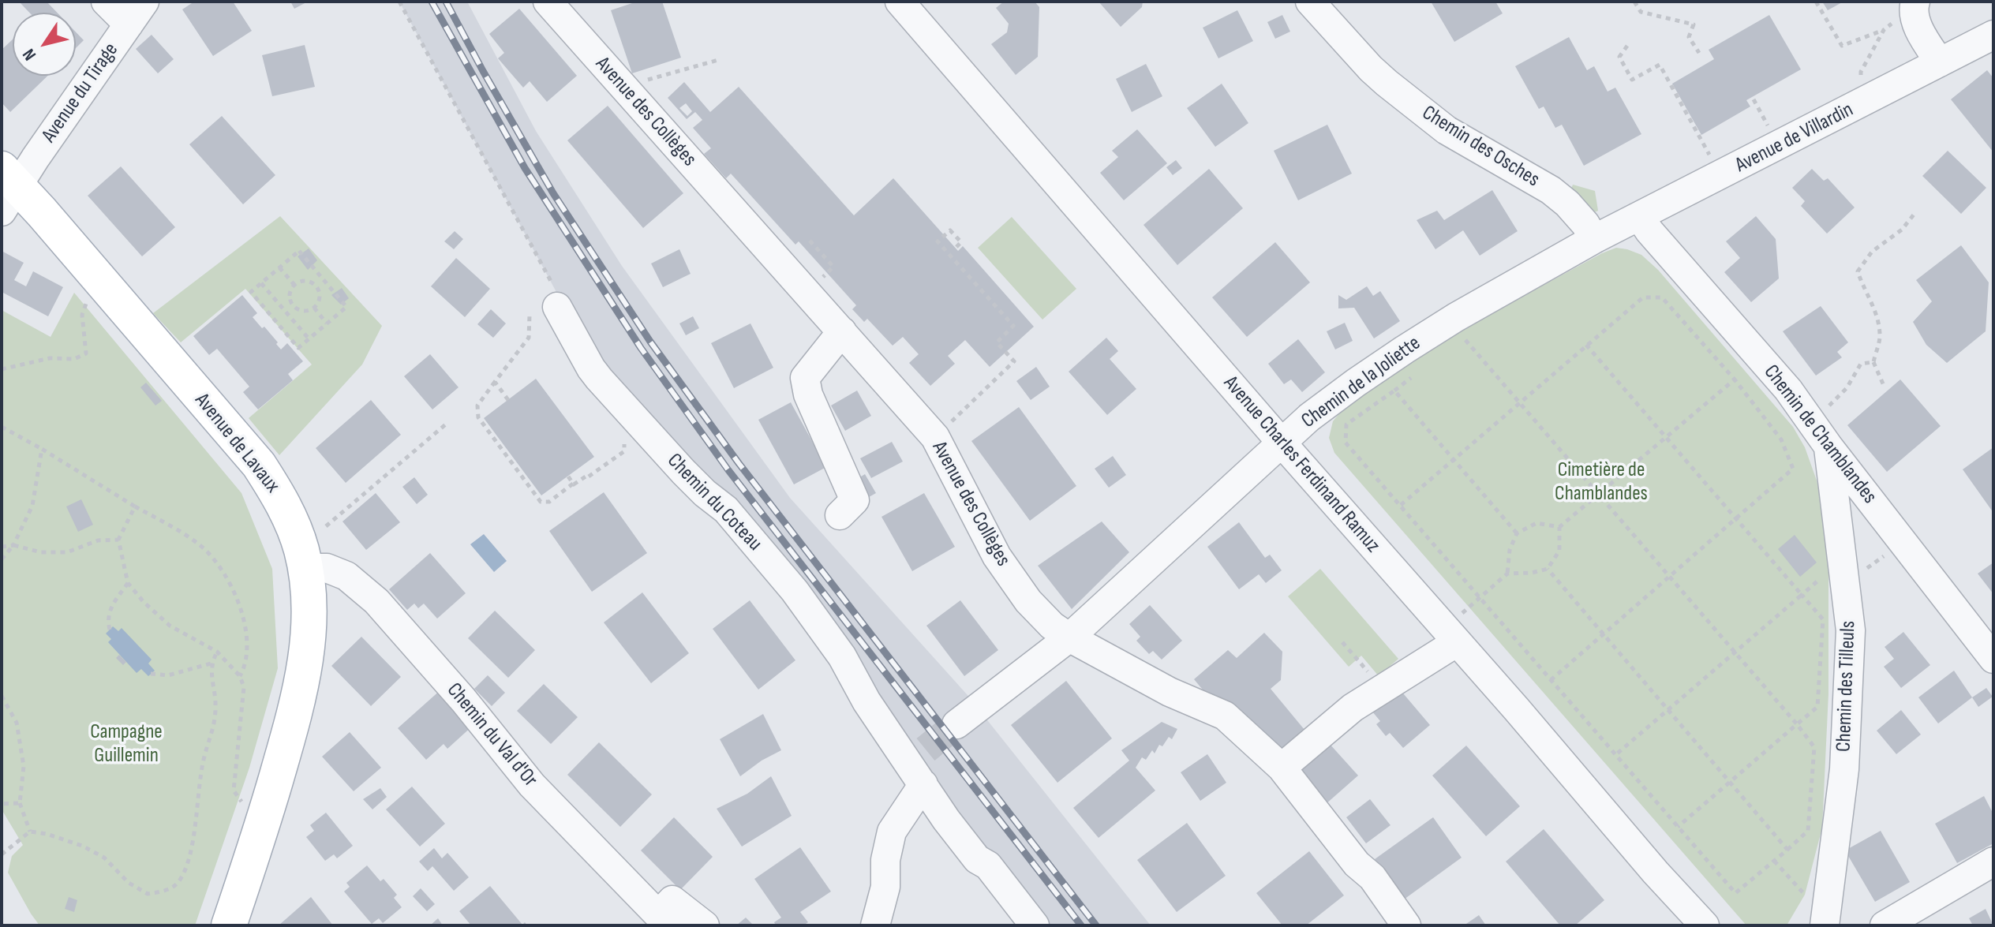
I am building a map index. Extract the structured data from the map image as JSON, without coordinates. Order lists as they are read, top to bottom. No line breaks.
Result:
{"streets":{"main road":["Avenue de Lavaux"],"street":["Avenue du Tirage","Avenue des Collèges","Avenue de Villardin","Chemin des Osches","Chemin de la Joliette","Chemin de Chamblandes","Avenue Charles Ferdinand Ramuz","Chemin du Coteau","Chemin des Tilleuls","Chemin du Val d'Or"]},"crossings":[["Avenue du Tirage","Avenue de Lavaux"],["Avenue des Collèges","Chemin de la Joliette"],["Avenue de Villardin","Chemin des Osches"],["Avenue de Villardin","Chemin de la Joliette"],["Avenue de Villardin","Chemin de Chamblandes"],["Chemin des Osches","Chemin de la Joliette"],["Chemin de la Joliette","Avenue Charles Ferdinand Ramuz"],["Chemin de Chamblandes","Chemin des Tilleuls"],["Avenue de Lavaux","Chemin du Val d'Or"]],"parks":["Cimetière de Chamblandes","Campagne Guillemin"],"north":"bottom left"}
